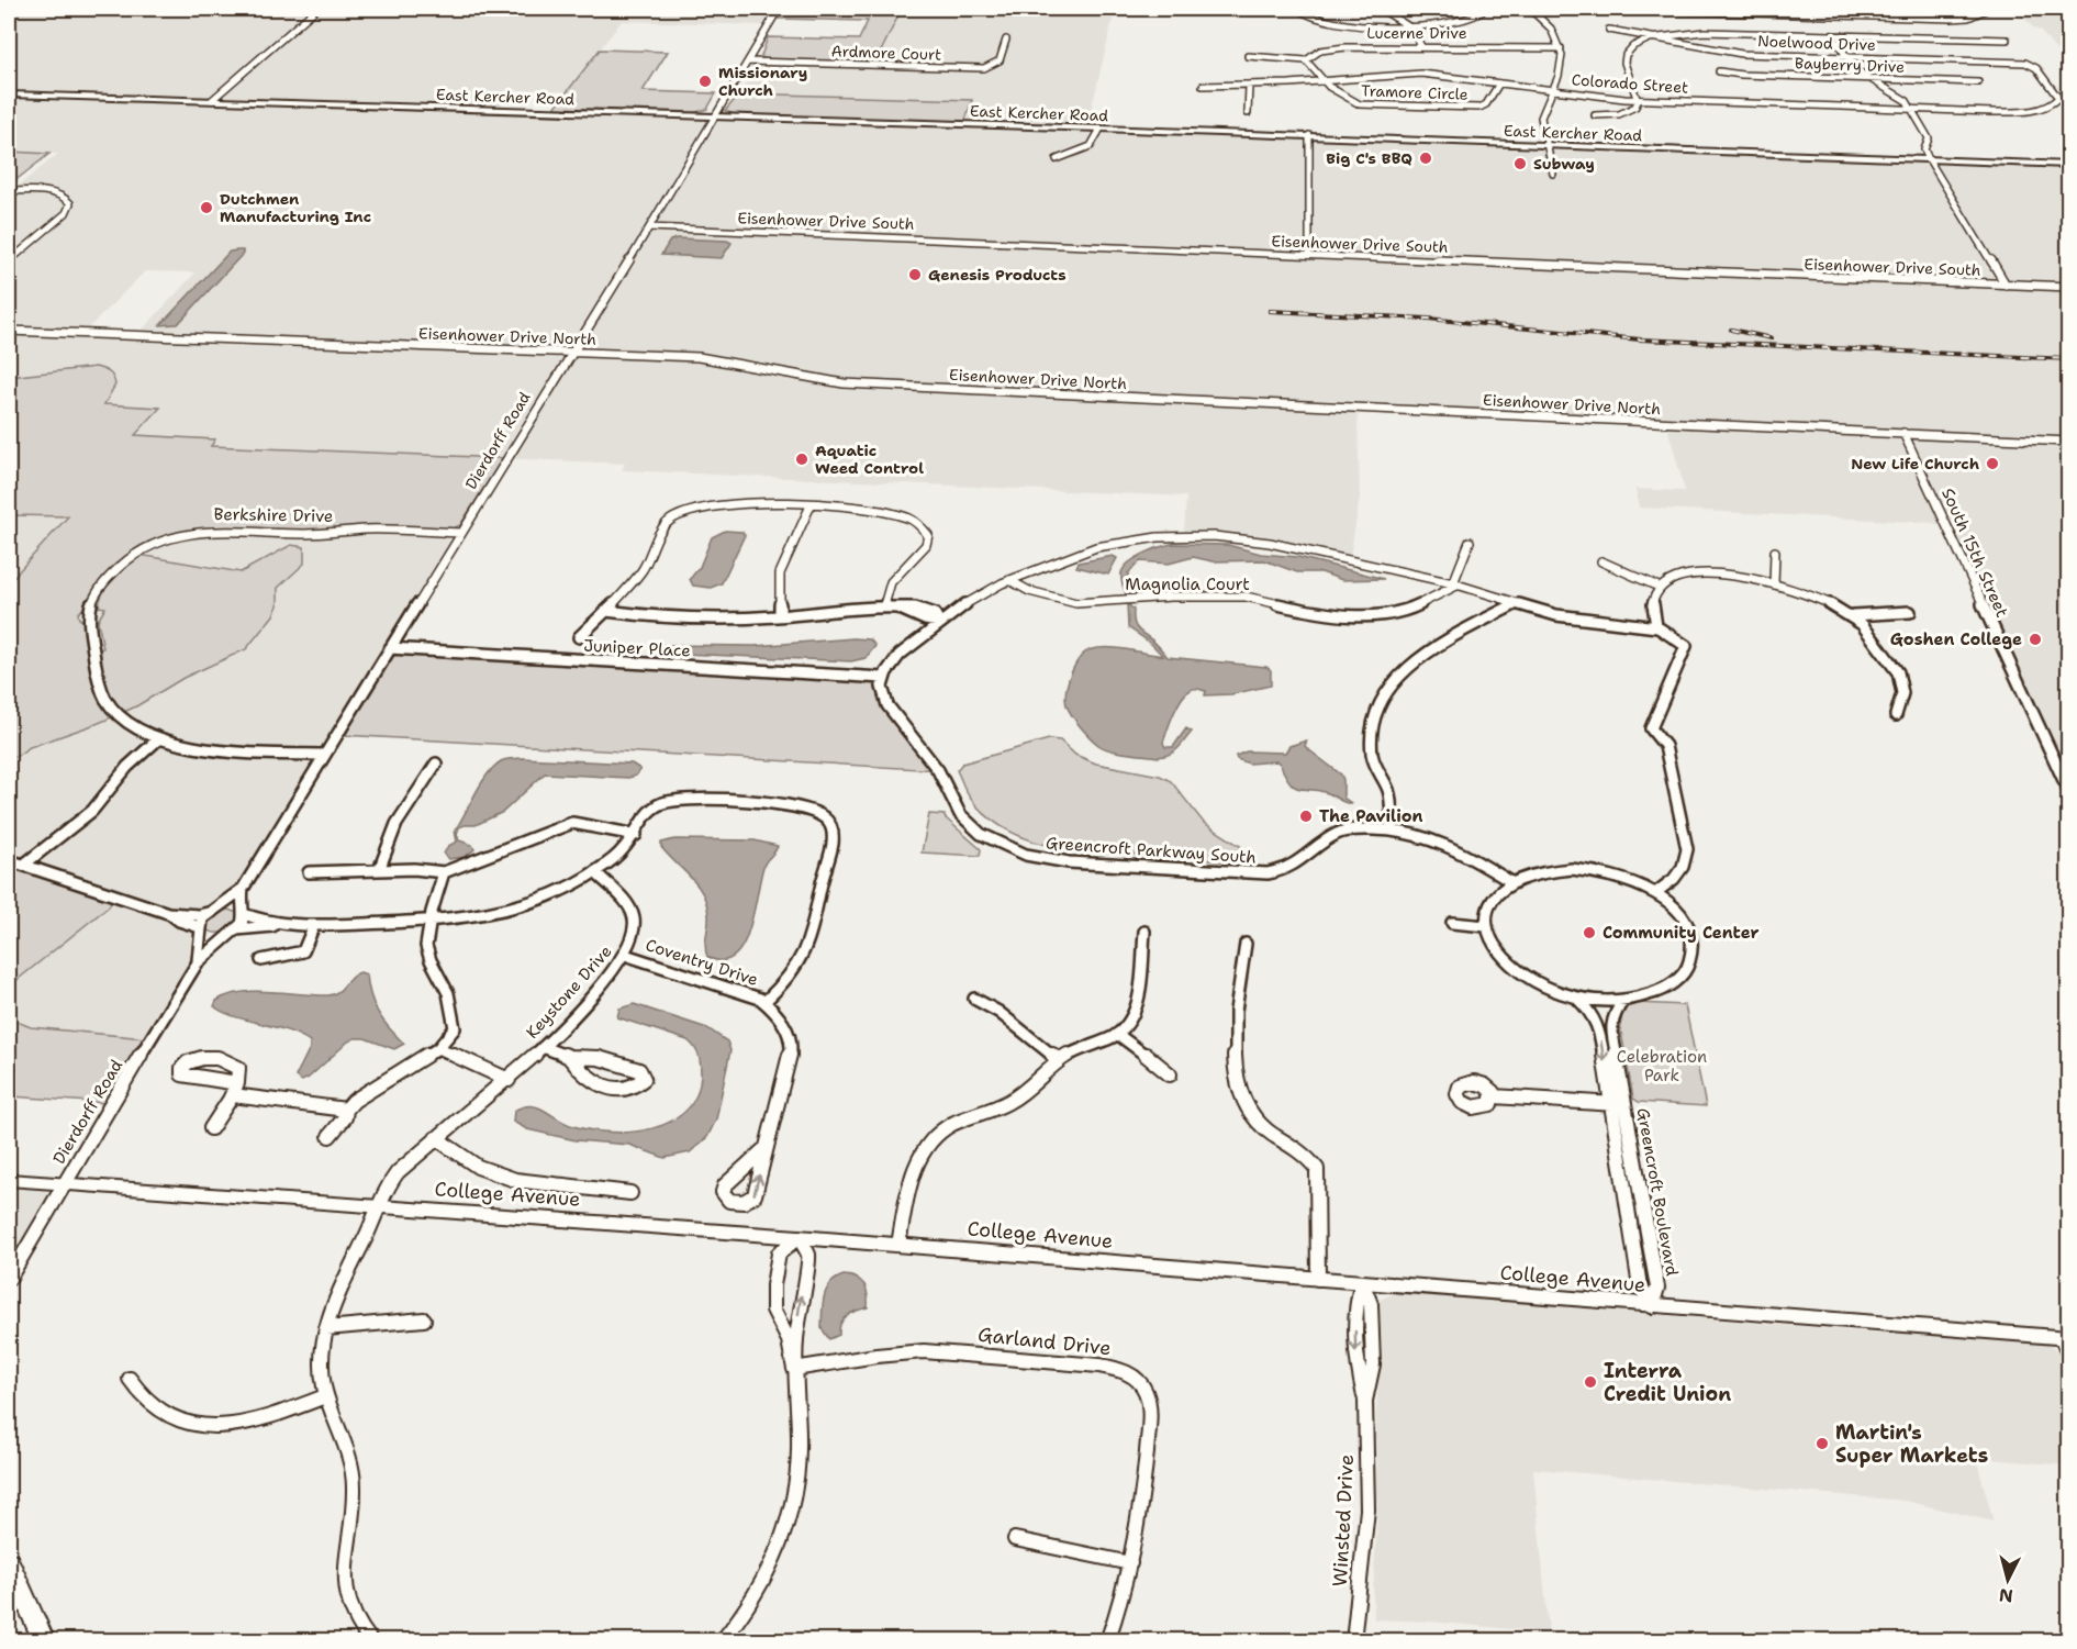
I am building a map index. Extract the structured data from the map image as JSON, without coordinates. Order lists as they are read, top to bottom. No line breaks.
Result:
{"streets":{"main road":["East Kercher Road","College Avenue"],"street":["Lucerne Drive","Noelwood Drive","Ardmore Court","Bayberry Drive","Colorado Street","Tramore Circle","Eisenhower Drive South","Eisenhower Drive North","Dierdorff Road","Berkshire Drive","South 15th Street","Magnolia Court","Juniper Place","Greencroft Parkway South","Coventry Drive","Keystone Drive","Greencroft Boulevard","Garland Drive","Winsted Drive"]},"crossings":[["Noelwood Drive","Colorado Street"],["Ardmore Court","Dierdorff Road"],["Colorado Street","Tramore Circle"],["East Kercher Road","Dierdorff Road"],["Eisenhower Drive South","Dierdorff Road"],["Eisenhower Drive North","Dierdorff Road"],["Eisenhower Drive North","South 15th Street"],["Dierdorff Road","Berkshire Drive"],["Dierdorff Road","Juniper Place"],["Dierdorff Road","College Avenue"],["Juniper Place","Greencroft Parkway South"],["Greencroft Parkway South","Greencroft Boulevard"],["Coventry Drive","Keystone Drive"],["Keystone Drive","College Avenue"],["Greencroft Boulevard","College Avenue"],["College Avenue","Winsted Drive"]],"parks":["Celebration Park"],"places":["Missionary Church","Big C's BBQ","Subway","Dutchmen Manufacturing Inc","Genesis Products","Aquatic Weed Control","New Life Church","Goshen College","The Pavilion","Community Center","Interra Credit Union","Martin's Super Markets"],"north":"bottom"}
